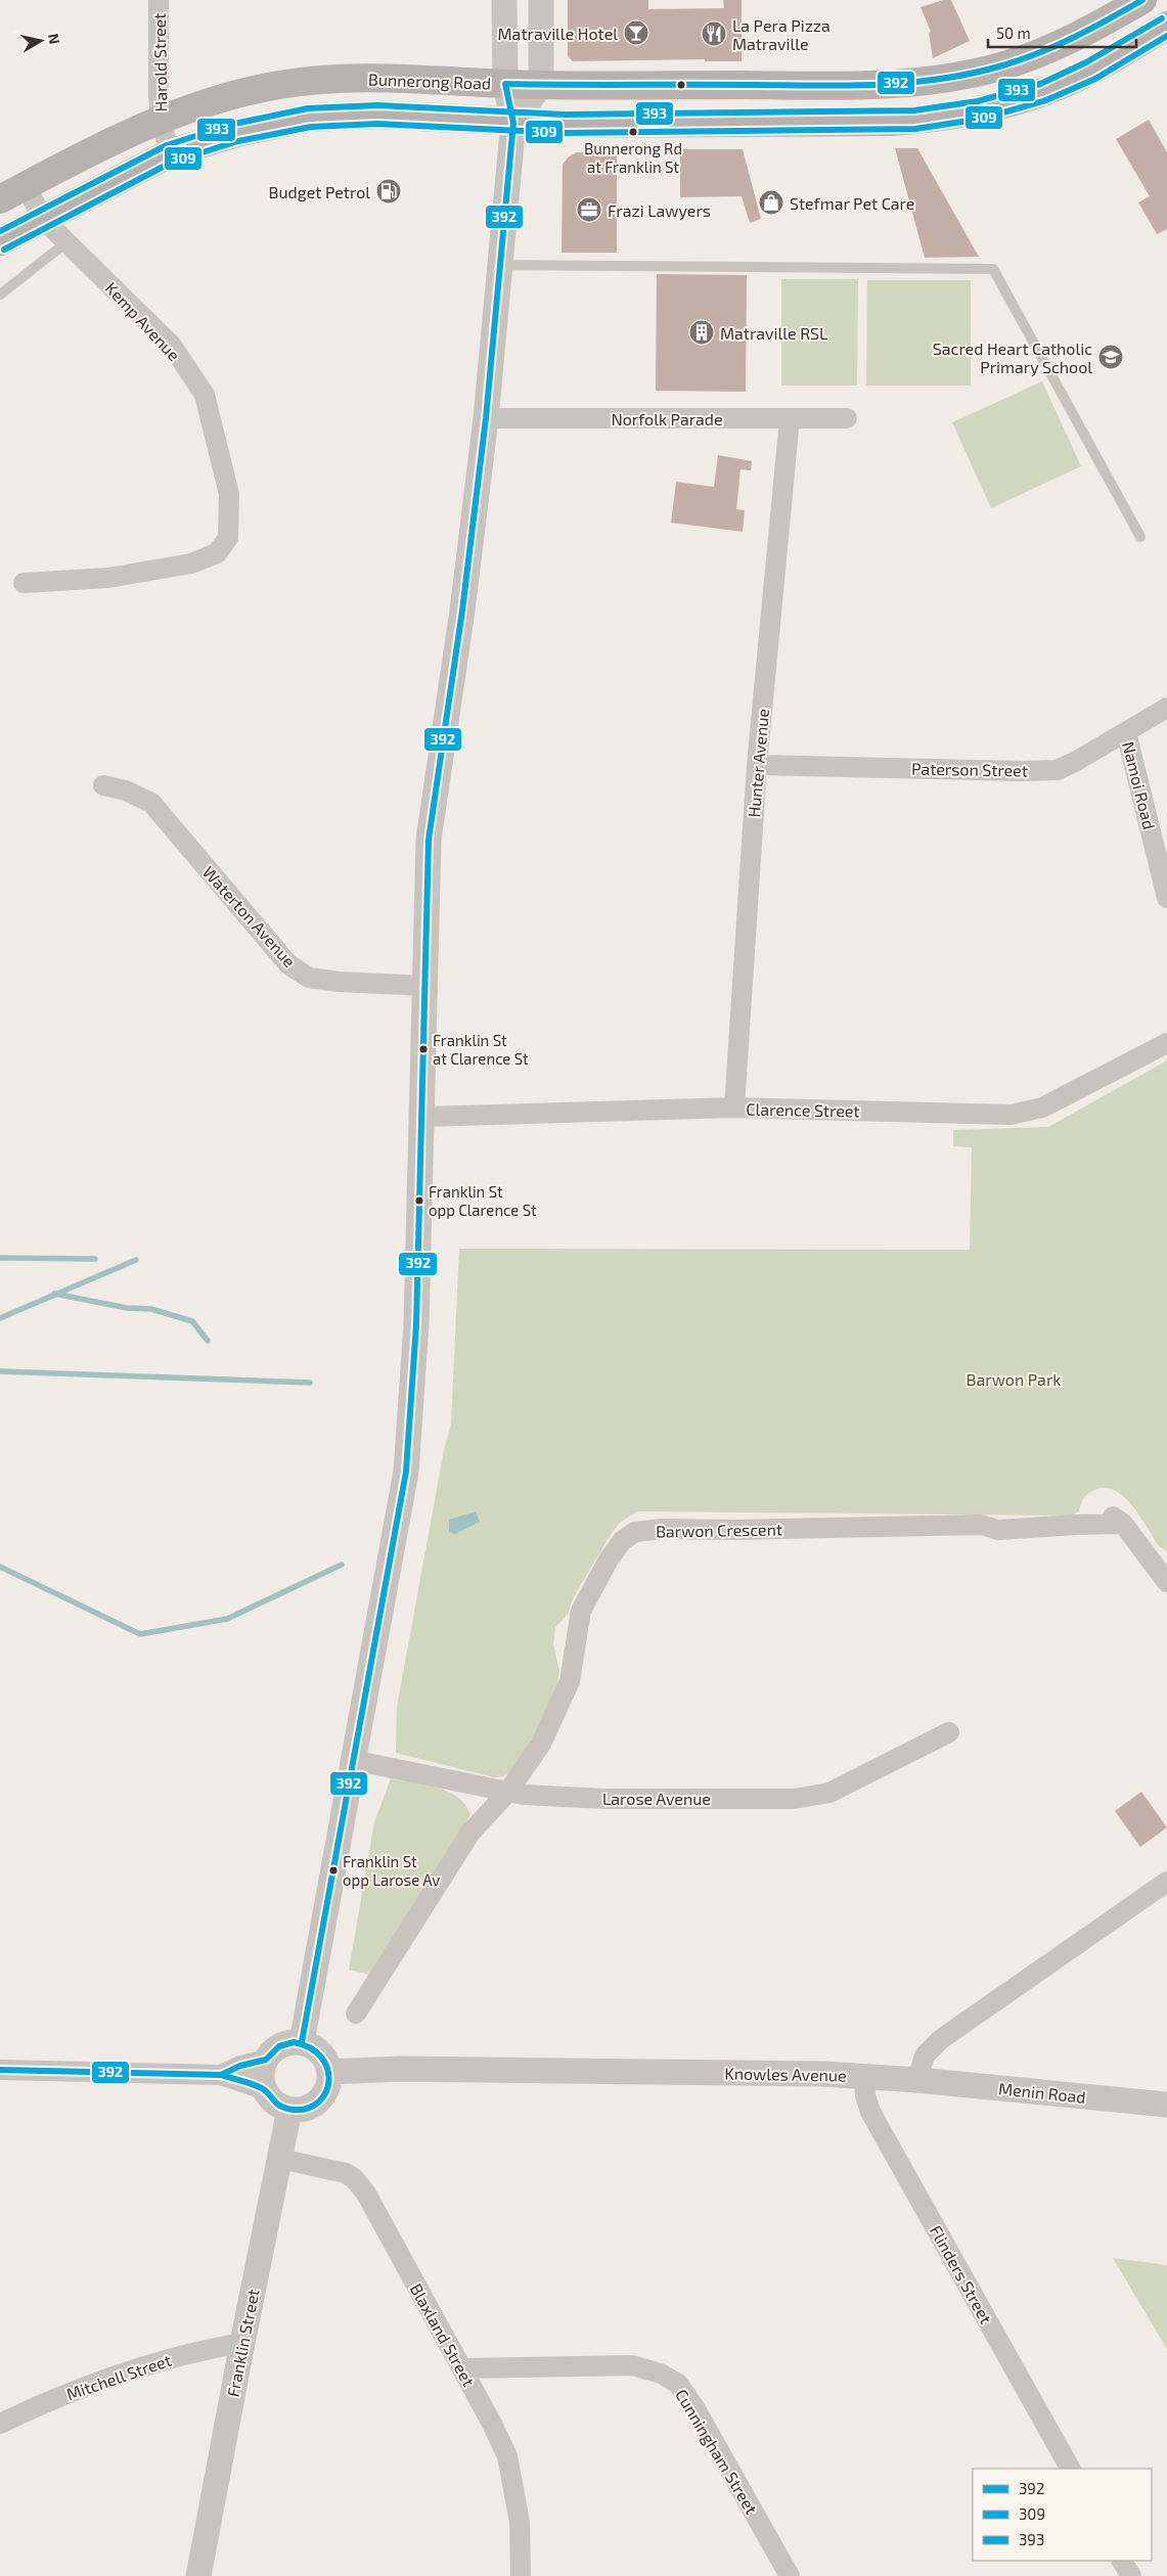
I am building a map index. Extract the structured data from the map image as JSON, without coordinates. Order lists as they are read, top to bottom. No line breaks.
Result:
{"streets":{"main road":["Bunnerong Road"],"street":["Harold Street","Kemp Avenue","Norfolk Parade","Hunter Avenue","Paterson Street","Namoi Road","Waterton Avenue","Clarence Street","Barwon Crescent","Larose Avenue","Knowles Avenue","Menin Road","Flinders Street","Blaxland Street","Franklin Street","Mitchell Street","Cunningham Street"]},"crossings":[["Harold Street","Bunnerong Road"],["Bunnerong Road","Kemp Avenue"],["Norfolk Parade","Hunter Avenue"],["Hunter Avenue","Paterson Street"],["Hunter Avenue","Clarence Street"],["Paterson Street","Namoi Road"],["Barwon Crescent","Larose Avenue"],["Knowles Avenue","Menin Road"],["Knowles Avenue","Flinders Street"],["Knowles Avenue","Franklin Street"],["Blaxland Street","Franklin Street"],["Blaxland Street","Cunningham Street"],["Franklin Street","Mitchell Street"]],"parks":["Barwon Park"],"places":{"bar":["Matraville Hotel"],"restaurant":["La Pera Pizza Matraville"],"other":["Bunnerong Rd at Franklin St","Franklin St at Clarence St","Franklin St opp Clarence St","Franklin St opp Larose Av"],"fuel station":["Budget Petrol"],"shop":["Stefmar Pet Care"],"office":["Frazi Lawyers"],"building":["Matraville RSL"],"school or university":["Sacred Heart Catholic Primary School"]},"lines":["transit line 392","transit line 393","transit line 309"],"legend":["392","309","393"],"scale_bar":"50 m","north":"right"}
